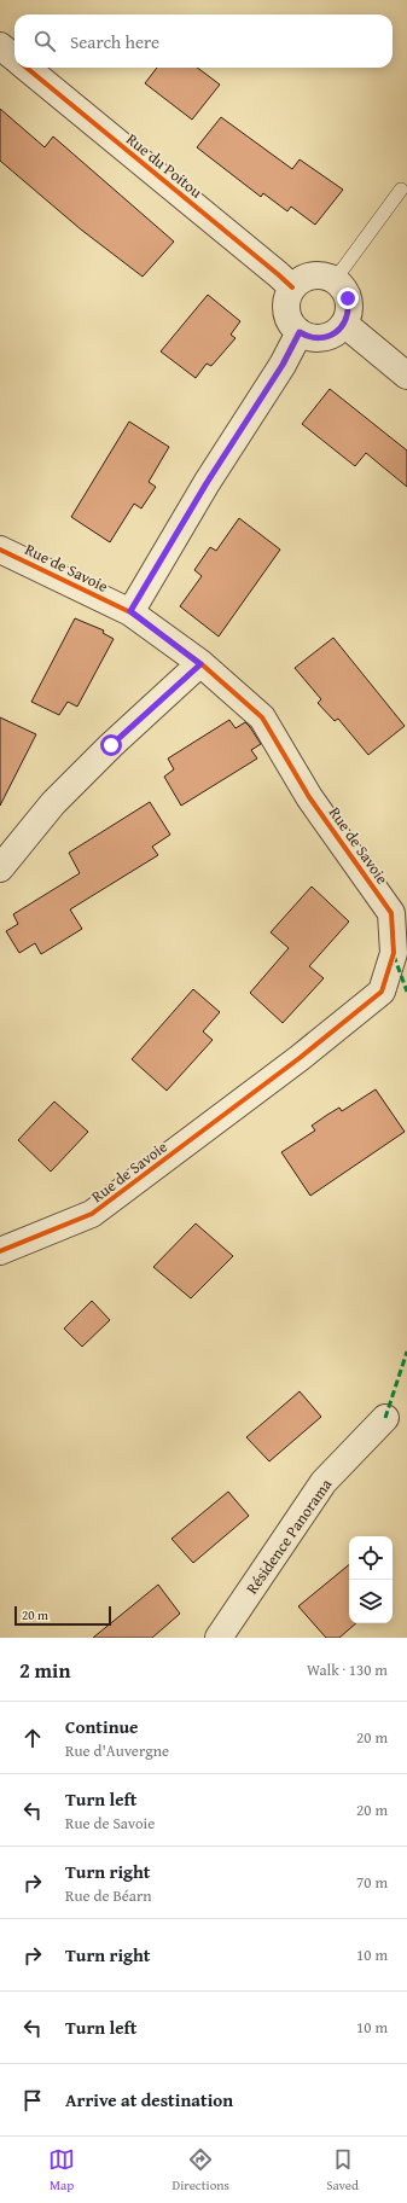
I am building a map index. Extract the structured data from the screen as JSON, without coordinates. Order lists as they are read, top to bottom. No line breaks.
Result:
{"streets":{"street":["Rue du Poitou","Rue de Savoie","Résidence Panorama"]},"scale_bar":"20 m","page":{"search":"Search here","scale":"20 m","heading":["2 min","Walk · 130 m"],"list":[["Continue","Rue d'Auvergne","20 m"],["Turn left","Rue de Savoie","20 m"],["Turn right","Rue de Béarn","70 m"],["Turn right","10 m"],["Turn left","10 m"],"Arrive at destination"],"nav":["Map","Directions","Saved"]}}
